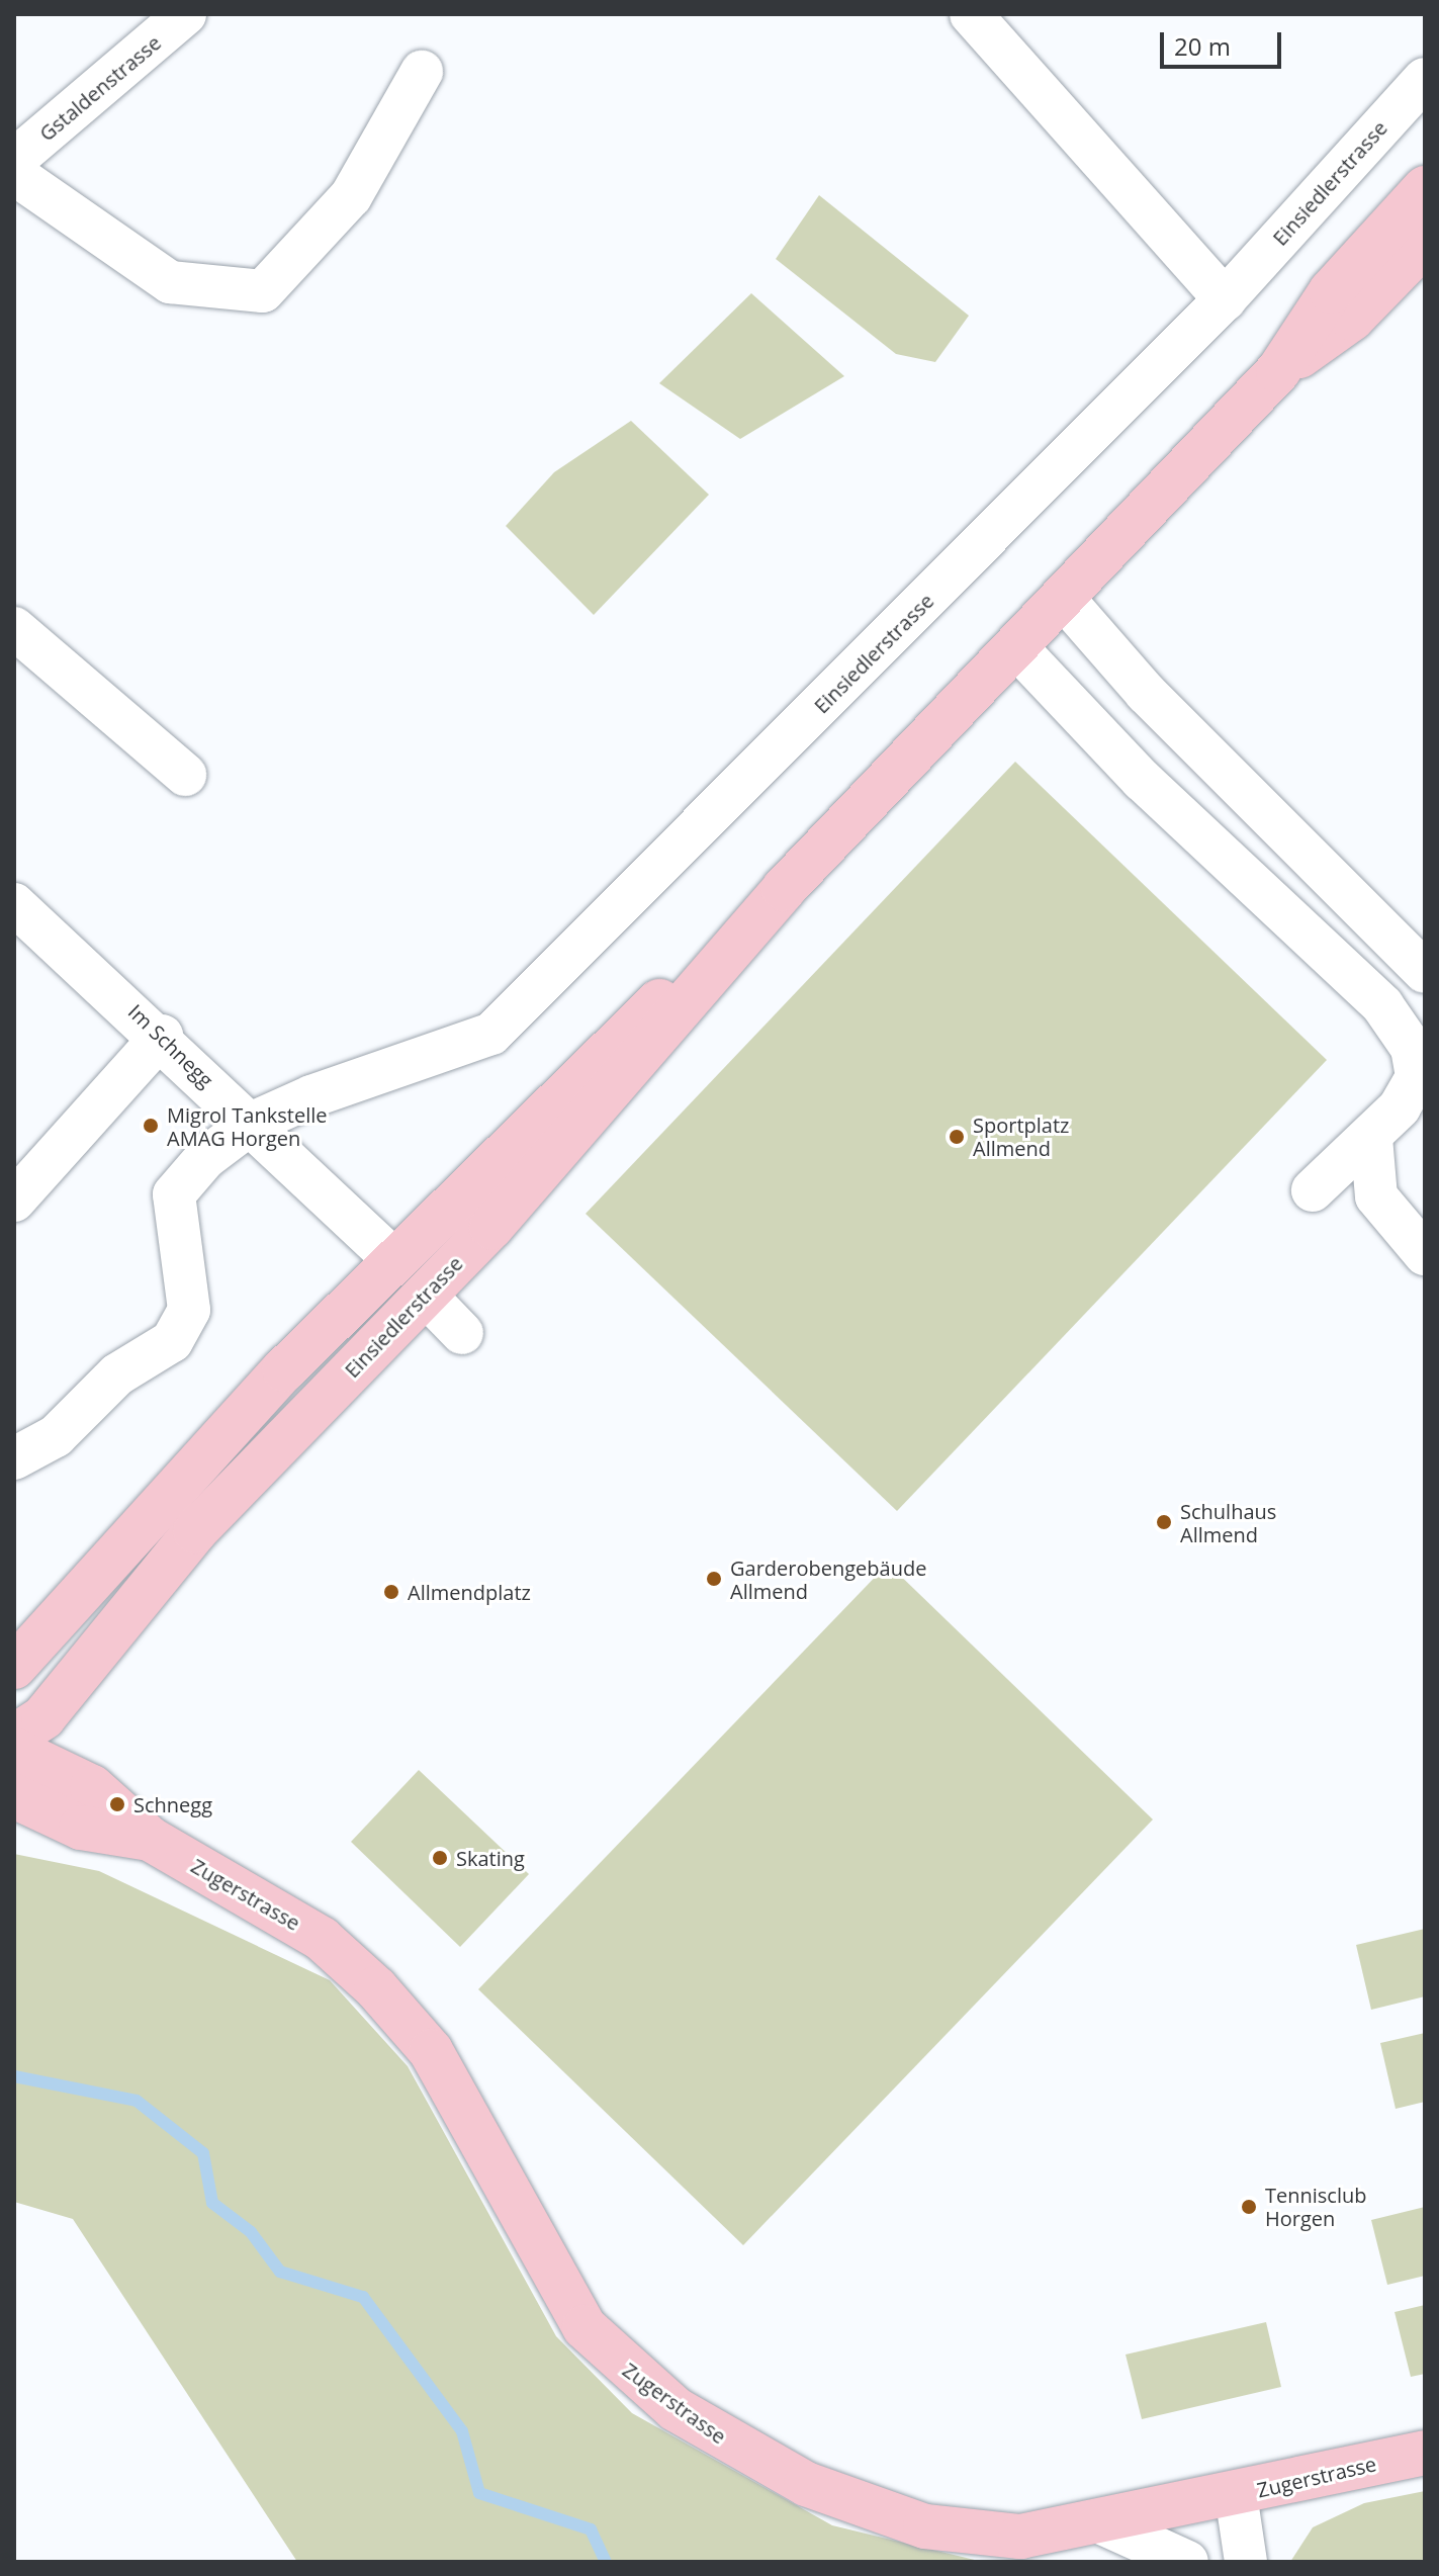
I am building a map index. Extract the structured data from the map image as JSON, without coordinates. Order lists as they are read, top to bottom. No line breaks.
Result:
{"streets":{"main road":["Einsiedlerstrasse","Zugerstrasse"],"street":["Gstaldenstrasse","Im Schnegg"]},"crossings":[["Einsiedlerstrasse","Im Schnegg"]],"places":["Migrol Tankstelle AMAG Horgen","Sportplatz Allmend","Schulhaus Allmend","Garderobengebäude Allmend","Allmendplatz","Schnegg","Skating","Tennisclub Horgen"],"scale_bar":"20 m"}
